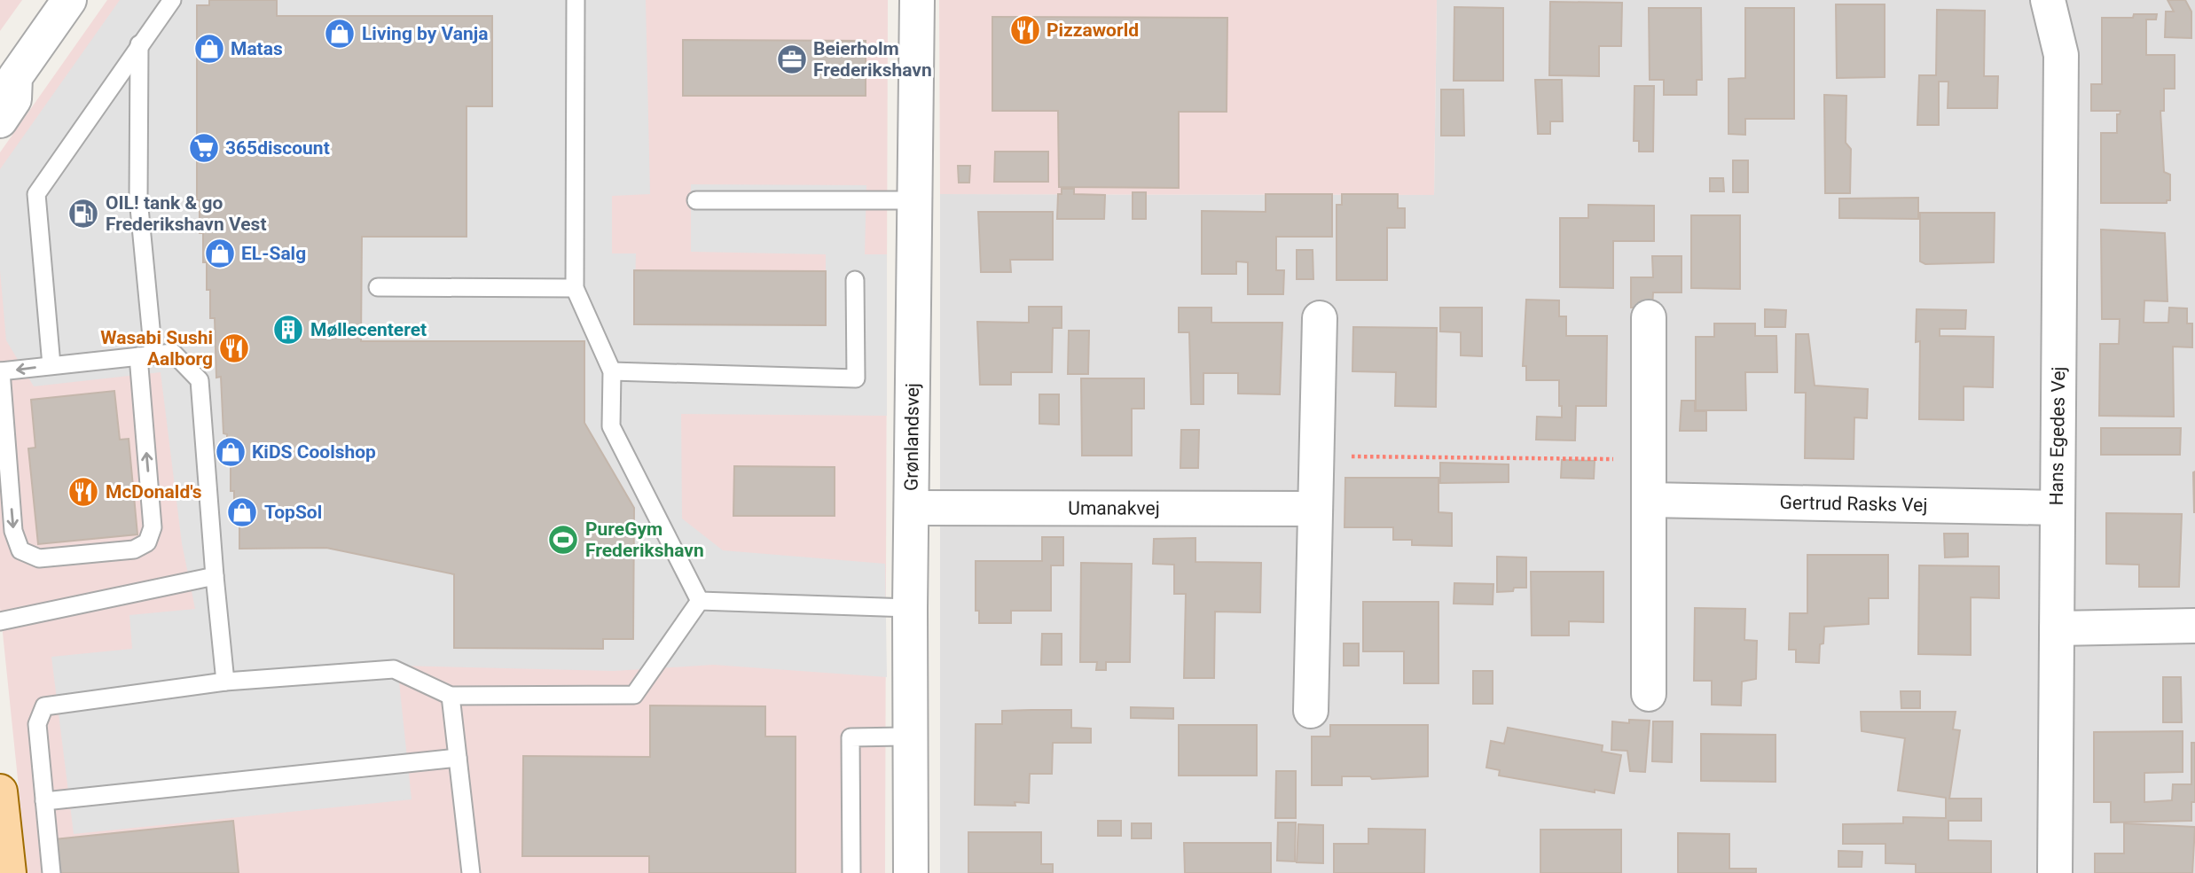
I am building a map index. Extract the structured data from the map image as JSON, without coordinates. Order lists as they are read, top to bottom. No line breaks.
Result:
{"streets":{"street":["Grønlandsvej","Hans Egedes Vej","Gertrud Rasks Vej","Umanakvej"]},"crossings":[["Grønlandsvej","Umanakvej"],["Hans Egedes Vej","Gertrud Rasks Vej"]],"places":{"restaurant":["Pizzaworld","Wasabi Sushi Aalborg","McDonald's"],"shop":["Living by Vanja","Matas","EL-Salg","KiDS Coolshop","TopSol"],"office":["Beierholm Frederikshavn"],"supermarket":["365discount"],"fuel station":["OIL! tank & go Frederikshavn Vest"],"building":["Møllecenteret"],"sports":["PureGym Frederikshavn"]}}
